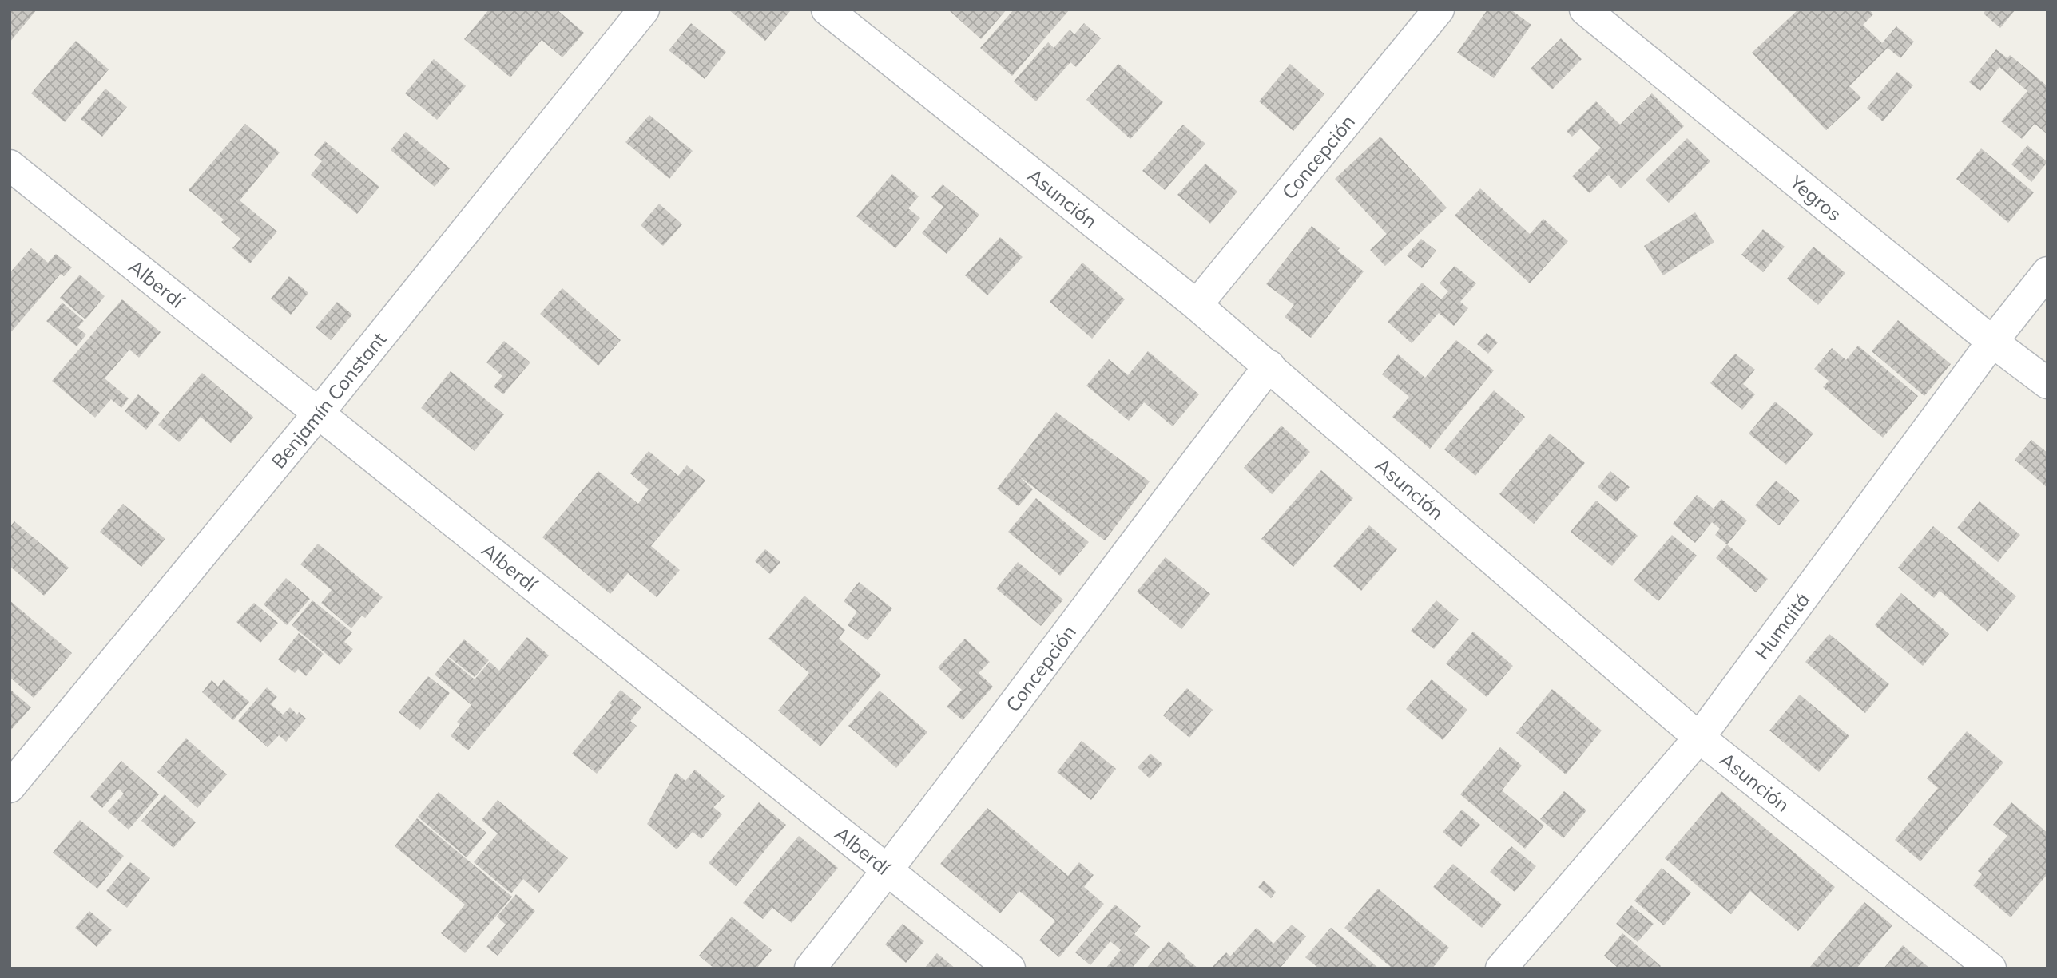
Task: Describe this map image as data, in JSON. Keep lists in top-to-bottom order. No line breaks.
{"streets":{"street":["Concepción","Asunción","Yegros","Alberdí","Benjamín Constant","Humaitá"]},"crossings":[["Concepción","Asunción"],["Concepción","Alberdí"],["Asunción","Humaitá"],["Yegros","Humaitá"],["Alberdí","Benjamín Constant"]]}
